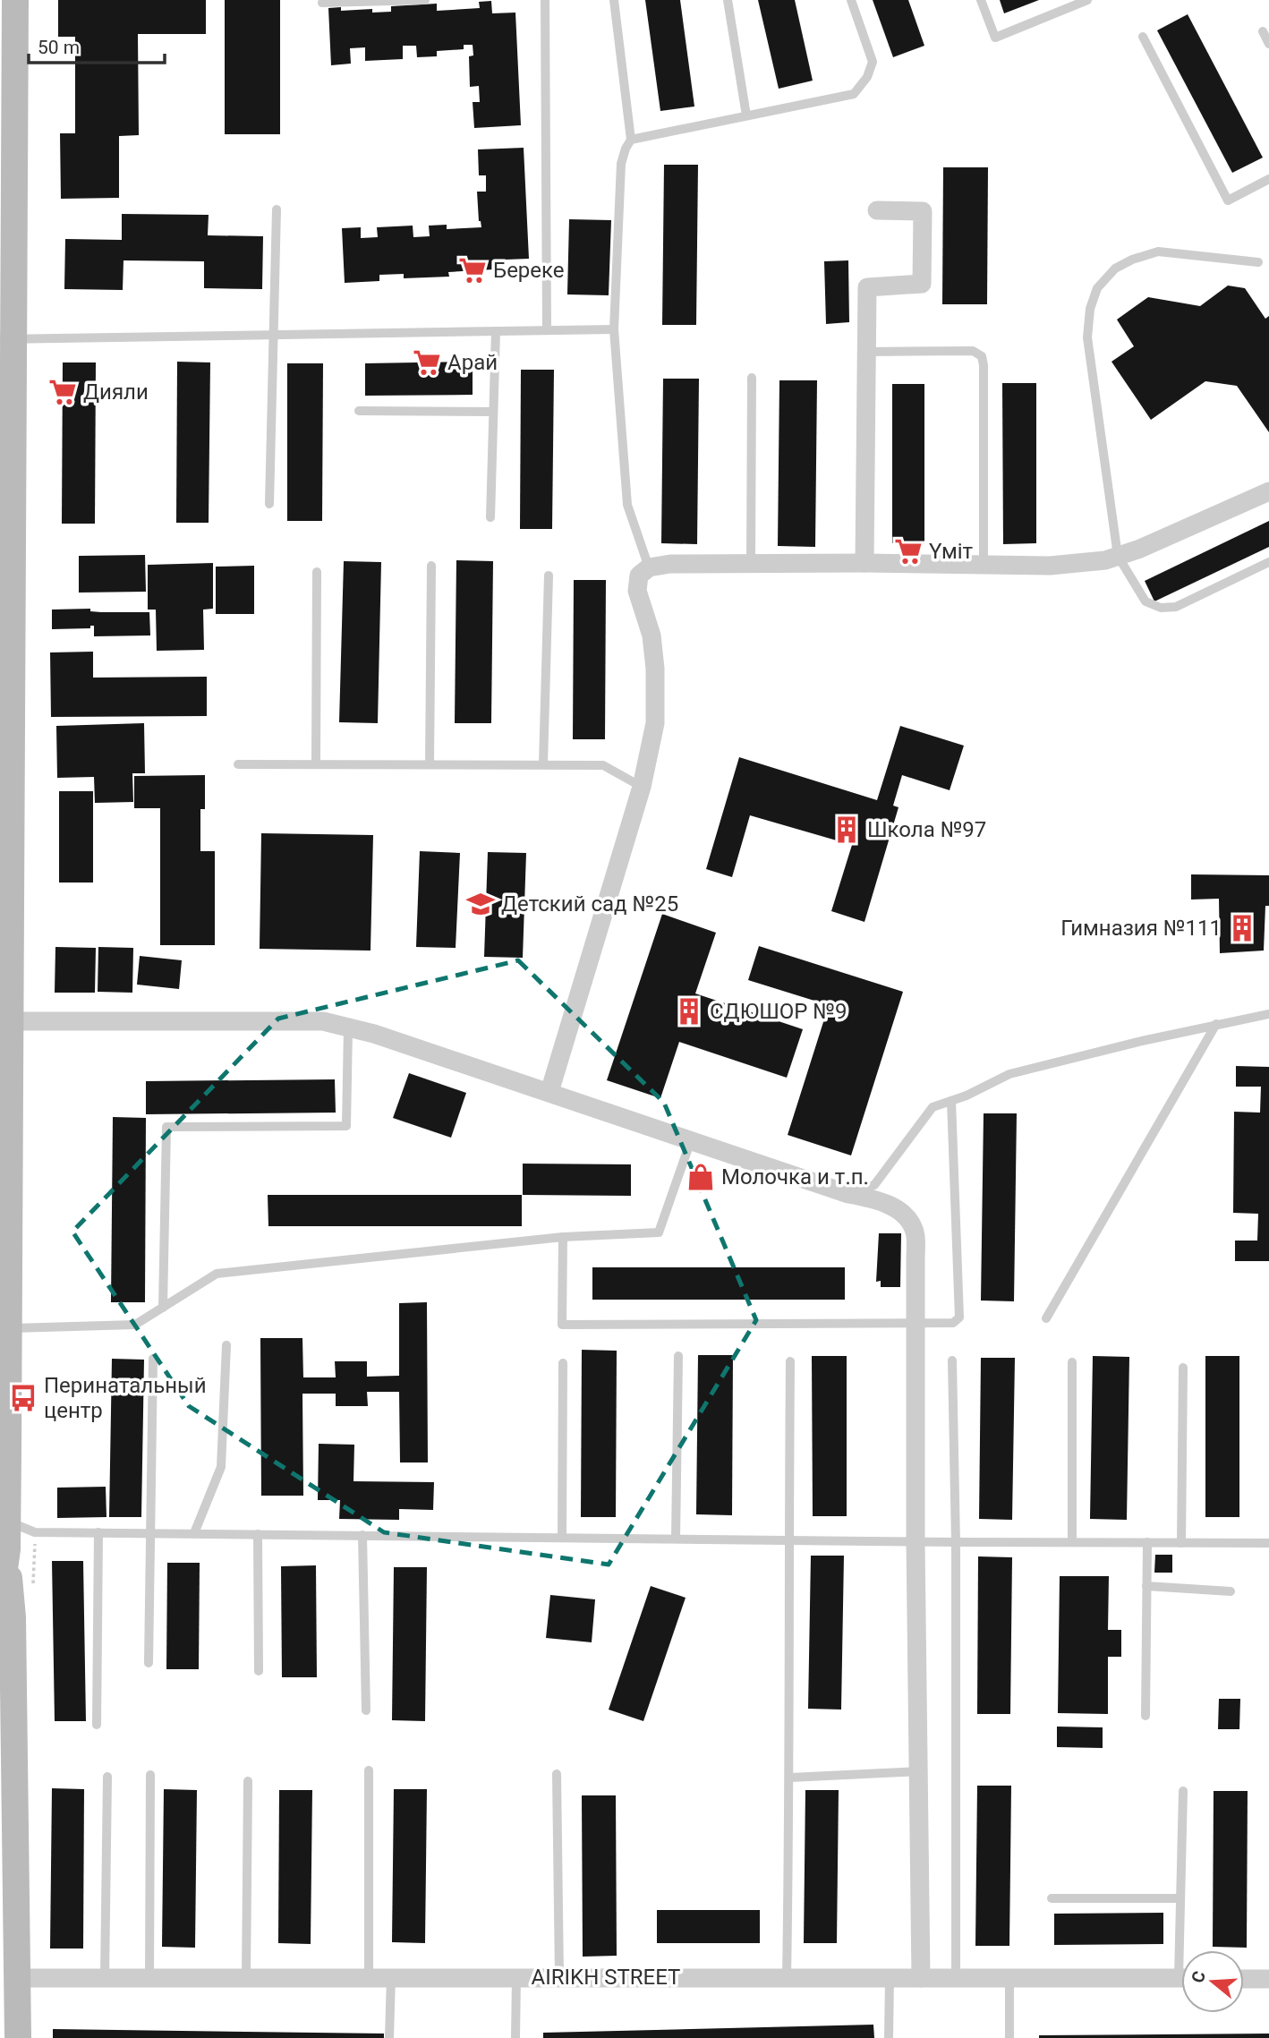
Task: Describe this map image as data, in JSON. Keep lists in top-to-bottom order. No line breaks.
{"streets":{"street":["AIRIKH STREET"]},"places":{"supermarket":["Береке","Арай","Дияли","Үміт"],"building":["Школа №97","Гимназия №111","СДЮШОР №9"],"school or university":["Детский сад №25"],"shop":["Молочка и т.п."],"bus stop":["Перинатальный центр"]},"scale_bar":"50 m","north":"left"}
